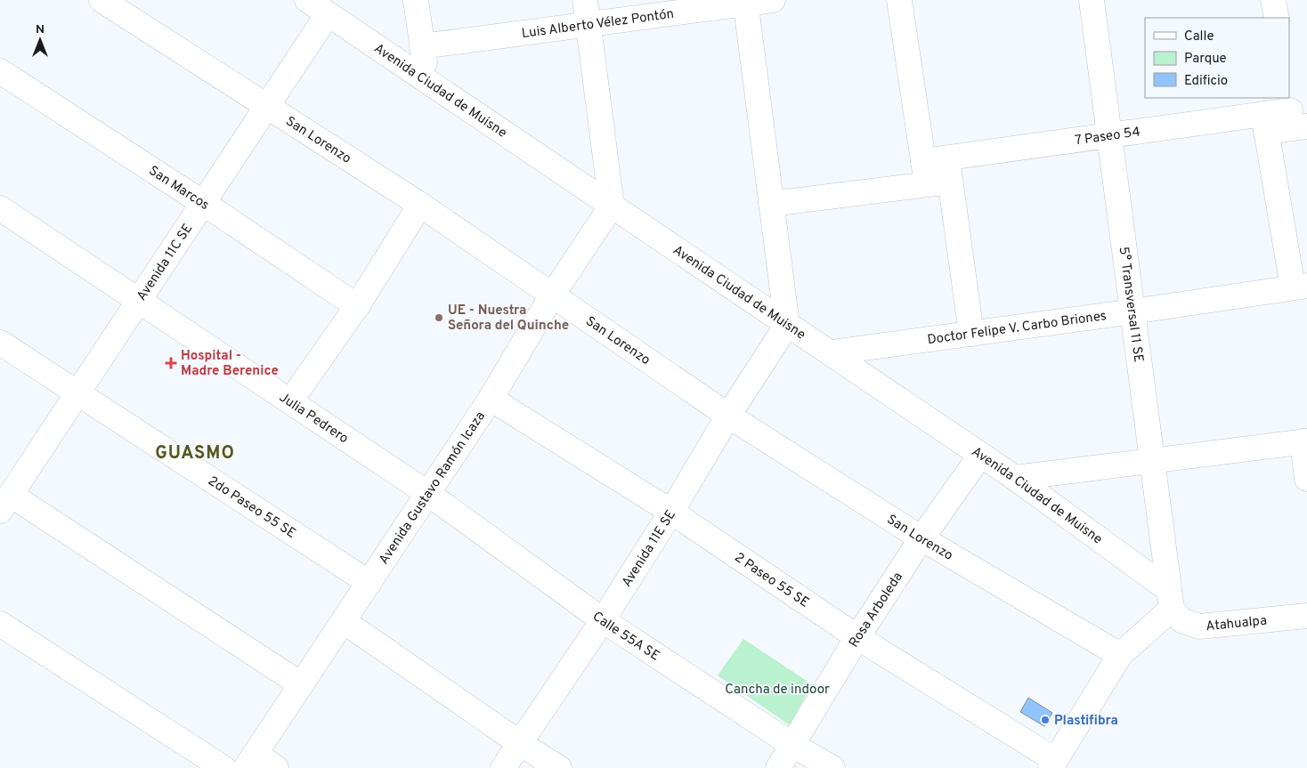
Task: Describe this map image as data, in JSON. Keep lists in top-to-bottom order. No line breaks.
{"streets":{"street":["Luis Alberto Vélez Pontón","Avenida Ciudad de Muisne","7 Paseo 54","San Lorenzo","San Marcos","Avenida 11C SE","5° Transversal 11 SE","Doctor Felipe V. Carbo Briones","Julia Pedrero","Avenida Gustavo Ramón Icaza","2do Paseo 55 SE","Avenida 11E SE","2 Paseo 55 SE","Rosa Arboleda","Atahualpa","Calle 55A SE"]},"crossings":[["Avenida Ciudad de Muisne","Avenida 11C SE"],["Avenida Ciudad de Muisne","5° Transversal 11 SE"],["Avenida Ciudad de Muisne","Doctor Felipe V. Carbo Briones"],["Avenida Ciudad de Muisne","Avenida Gustavo Ramón Icaza"],["Avenida Ciudad de Muisne","Avenida 11E SE"],["Avenida Ciudad de Muisne","Rosa Arboleda"],["Avenida Ciudad de Muisne","Atahualpa"],["7 Paseo 54","5° Transversal 11 SE"],["San Lorenzo","Avenida 11C SE"],["San Lorenzo","Avenida Gustavo Ramón Icaza"],["San Lorenzo","Avenida 11E SE"],["San Lorenzo","Rosa Arboleda"],["San Marcos","Avenida 11C SE"],["Avenida 11C SE","Julia Pedrero"],["Avenida 11C SE","2do Paseo 55 SE"],["5° Transversal 11 SE","Doctor Felipe V. Carbo Briones"],["5° Transversal 11 SE","Atahualpa"],["Julia Pedrero","Avenida Gustavo Ramón Icaza"],["Julia Pedrero","Calle 55A SE"],["Avenida Gustavo Ramón Icaza","2do Paseo 55 SE"],["Avenida Gustavo Ramón Icaza","2 Paseo 55 SE"],["Avenida Gustavo Ramón Icaza","Calle 55A SE"],["Avenida 11E SE","2 Paseo 55 SE"],["Avenida 11E SE","Calle 55A SE"],["2 Paseo 55 SE","Rosa Arboleda"],["Rosa Arboleda","Calle 55A SE"]],"districts":["GUASMO"],"parks":["Cancha de indoor"],"places":{"other":["UE - Nuestra Señora del Quinche","Plastifibra"],"health":["Hospital - Madre Berenice"]},"legend":["Calle","Parque","Edificio"],"north":"top"}
